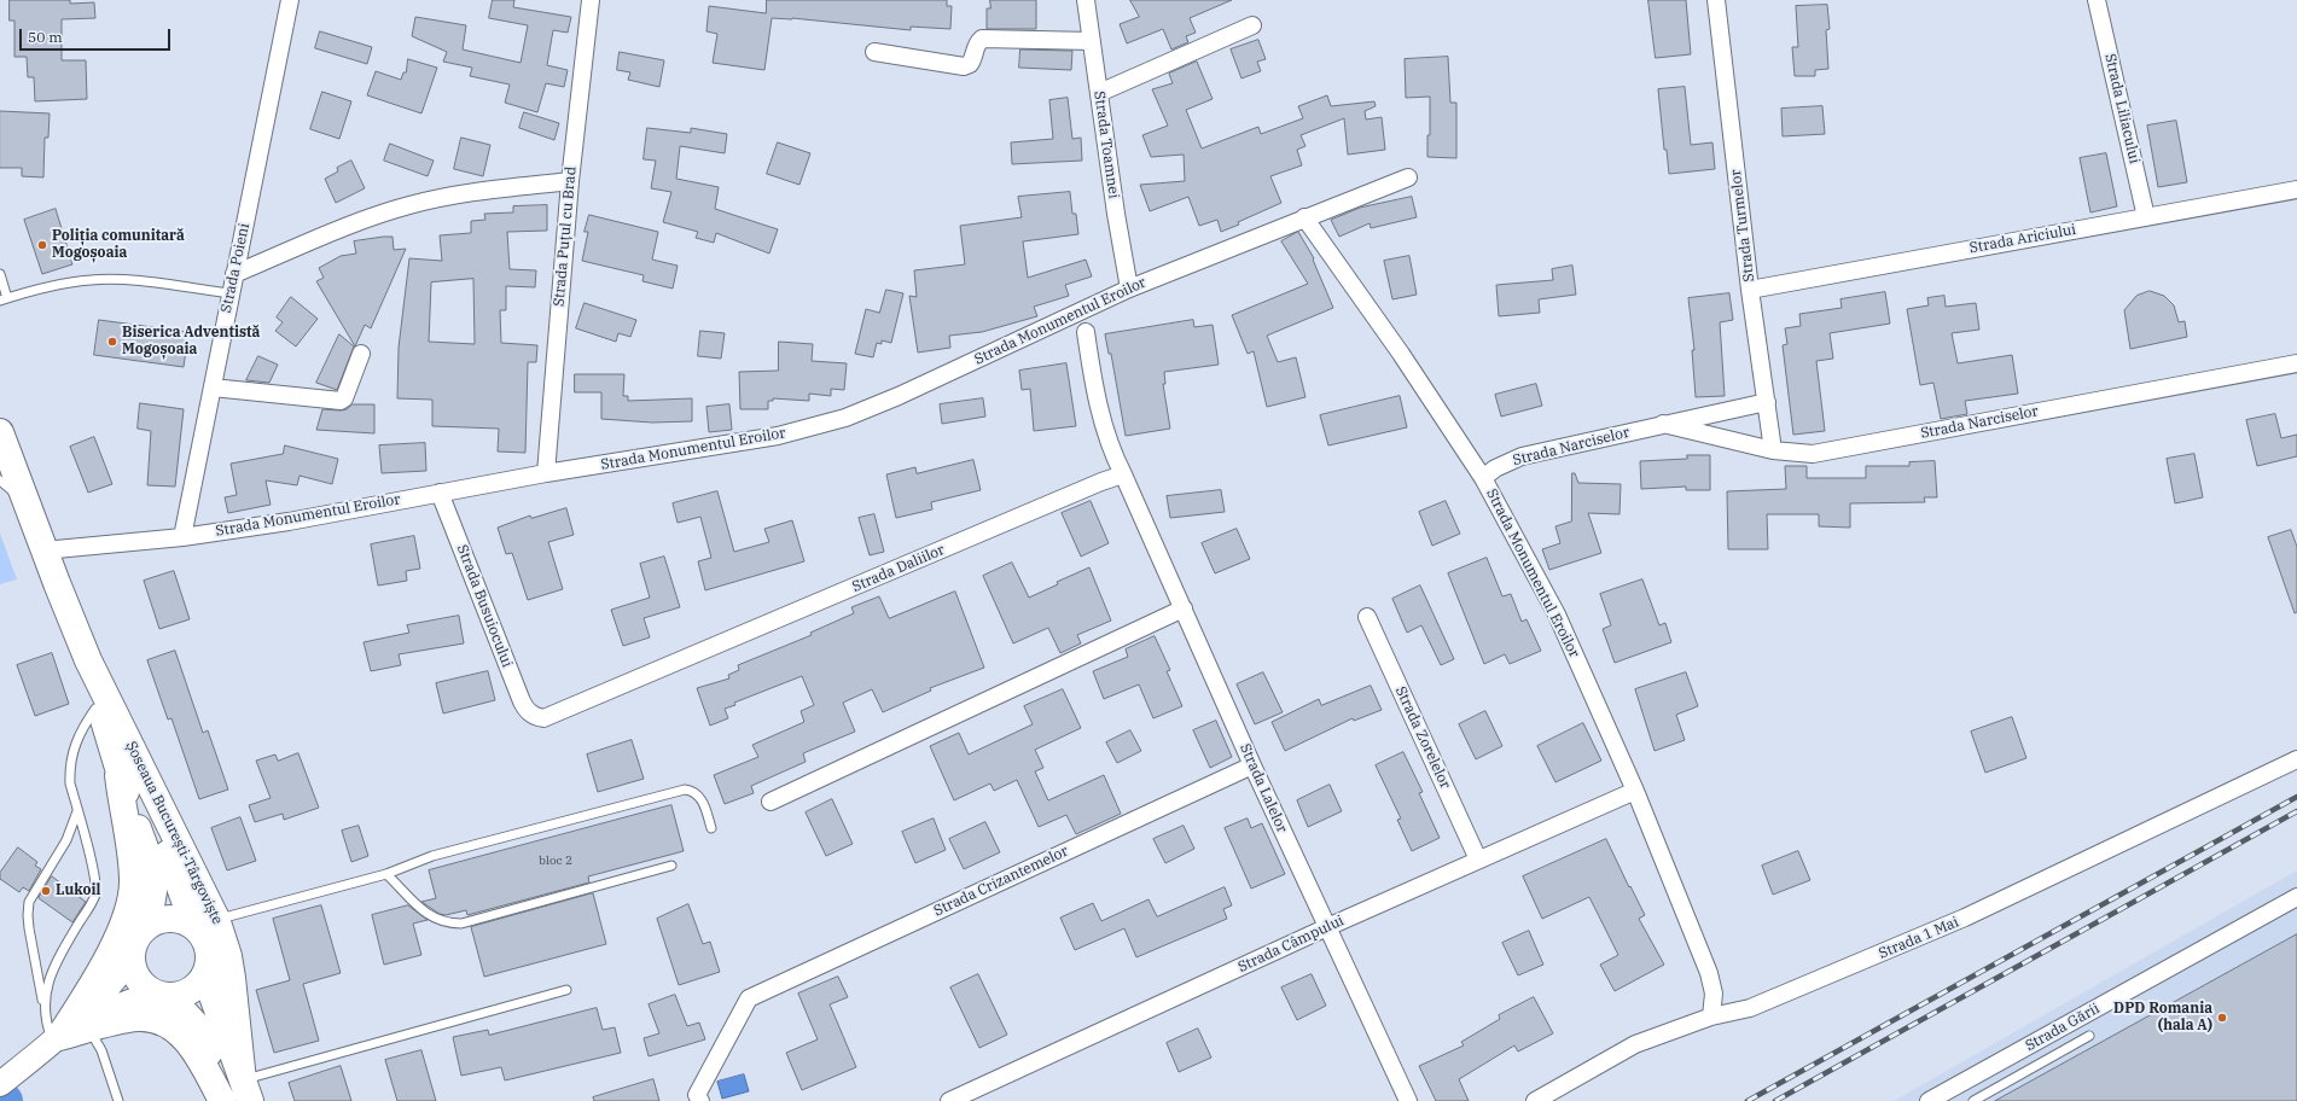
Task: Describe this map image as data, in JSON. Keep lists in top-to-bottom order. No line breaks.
{"streets":{"main road":["Șoseaua București-Târgoviște"],"street":["Strada Liliacului","Strada Toamnei","Strada Turmelor","Strada Puțul cu Brad","Strada Ariciului","Strada Poieni","Strada Monumentul Eroilor","Strada Narciselor","Strada Daliilor","Strada Busuiocului","Strada Zorelelor","Strada Lalelor","Strada Crizantemelor","Strada 1 Mai","Strada Câmpului","Strada Gării"]},"crossings":[["Strada Liliacului","Strada Ariciului"],["Strada Toamnei","Strada Monumentul Eroilor"],["Strada Turmelor","Strada Ariciului"],["Strada Turmelor","Strada Narciselor"],["Strada Puțul cu Brad","Strada Monumentul Eroilor"],["Strada Poieni","Strada Monumentul Eroilor"],["Strada Monumentul Eroilor","Strada Narciselor"],["Strada Monumentul Eroilor","Strada Busuiocului"],["Strada Monumentul Eroilor","Șoseaua București-Târgoviște"],["Strada Monumentul Eroilor","Strada 1 Mai"],["Strada Monumentul Eroilor","Strada Câmpului"],["Strada Daliilor","Strada Busuiocului"],["Strada Daliilor","Strada Lalelor"],["Strada Zorelelor","Strada Câmpului"],["Strada Lalelor","Strada Crizantemelor"],["Strada Lalelor","Strada Câmpului"]],"places":["Poliția comunitară Mogoșoaia","Biserica Adventistă Mogoșoaia","Lukoil","DPD Romania (hala A)"],"house_numbers":["bloc 2"],"scale_bar":"50 m"}
